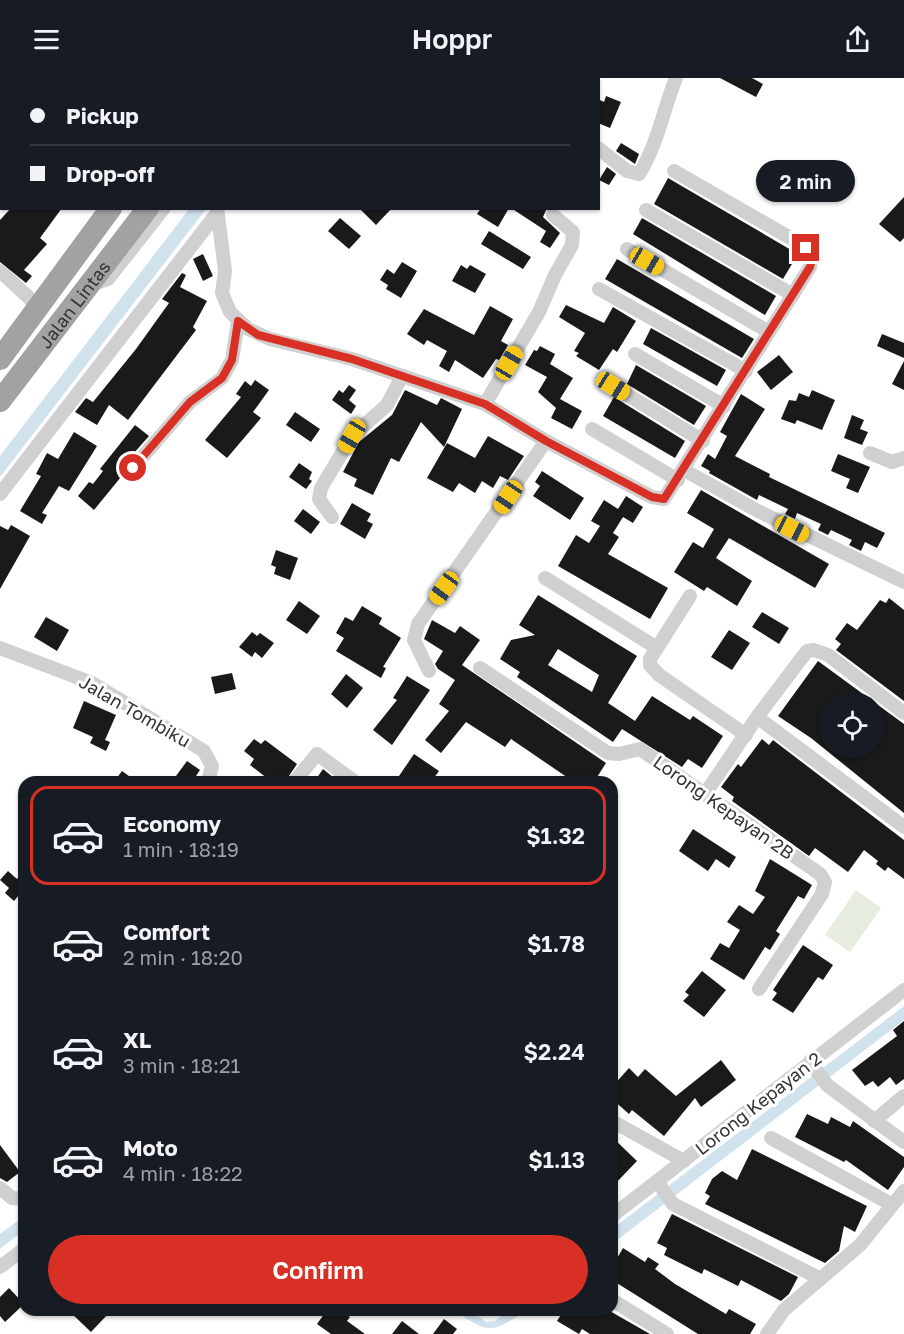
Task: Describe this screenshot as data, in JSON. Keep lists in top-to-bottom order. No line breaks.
{"streets":{"highway":["Jalan Lintas"],"street":["Jalan Tombiku","Lorong Kepayan 2B","Lorong Kepayan 2"]},"page":{"header":"Hoppr","banner":["Pickup","Drop-off"],"bubble":"2 min","list":[{"name":"Economy","note":"1 min · 18:19","value":"$1.32"},{"name":"Comfort","note":"2 min · 18:20","value":"$1.78"},{"name":"XL","note":"3 min · 18:21","value":"$2.24"},{"name":"Moto","note":"4 min · 18:22","value":"$1.13"}],"buttons":"Confirm"}}
